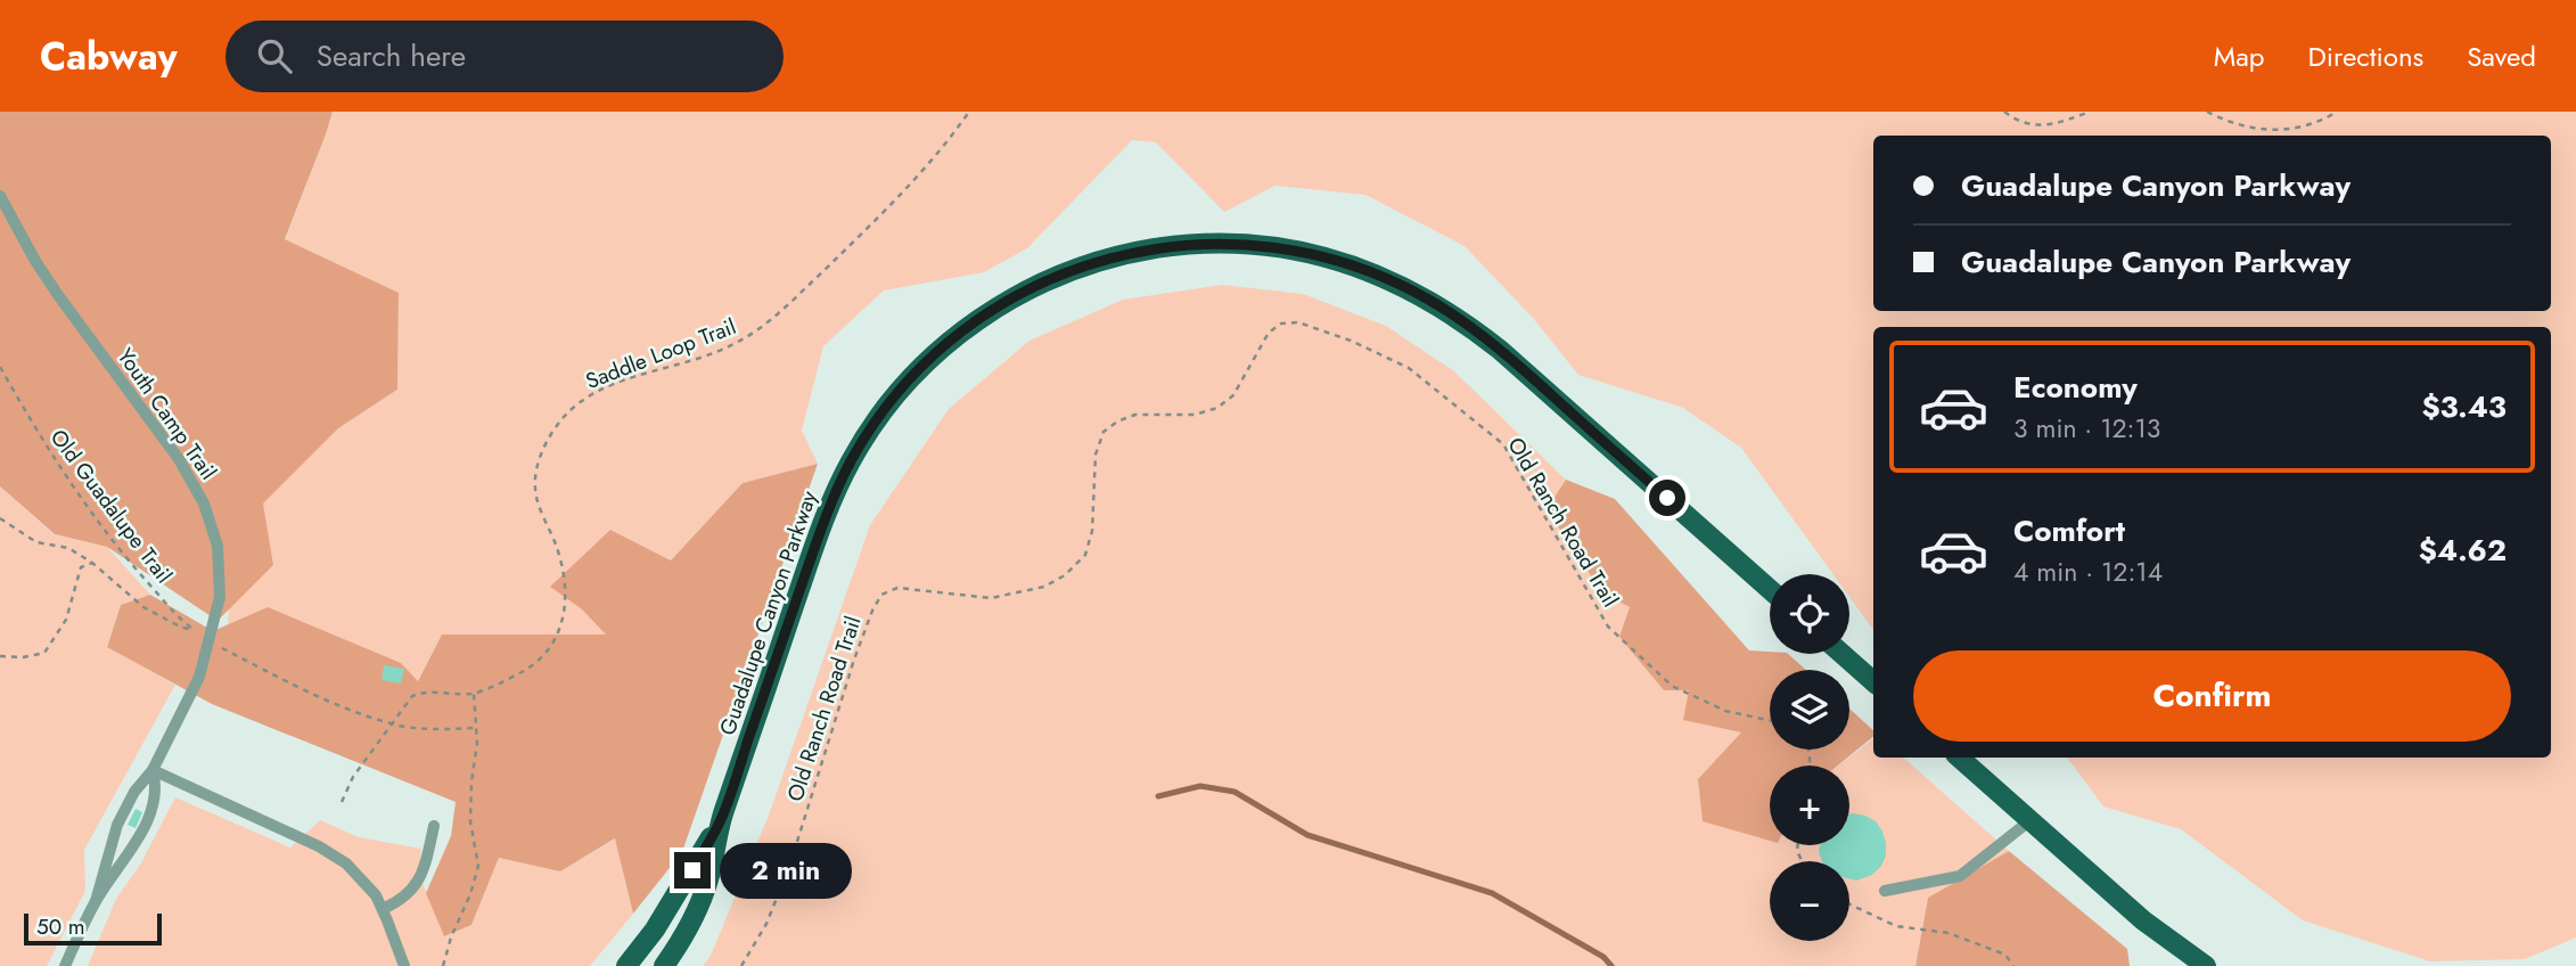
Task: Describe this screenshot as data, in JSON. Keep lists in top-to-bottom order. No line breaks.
{"streets":{"main road":["Guadalupe Canyon Parkway"],"lane":["Youth Camp Trail"],"path":["Saddle Loop Trail","Old Guadalupe Trail","Old Ranch Road Trail"]},"crossings":[["Youth Camp Trail","Old Guadalupe Trail"]],"scale_bar":"50 m","page":{"header":"Cabway","search":"Search here","nav":["Map","Directions","Saved"],"banner":["Guadalupe Canyon Parkway","Guadalupe Canyon Parkway"],"list":[{"name":"Economy","note":"3 min · 12:13","value":"$3.43"},{"name":"Comfort","note":"4 min · 12:14","value":"$4.62"}],"map_buttons":["+","−"],"buttons":"Confirm","bubble":"2 min","scale":"50 m"}}
